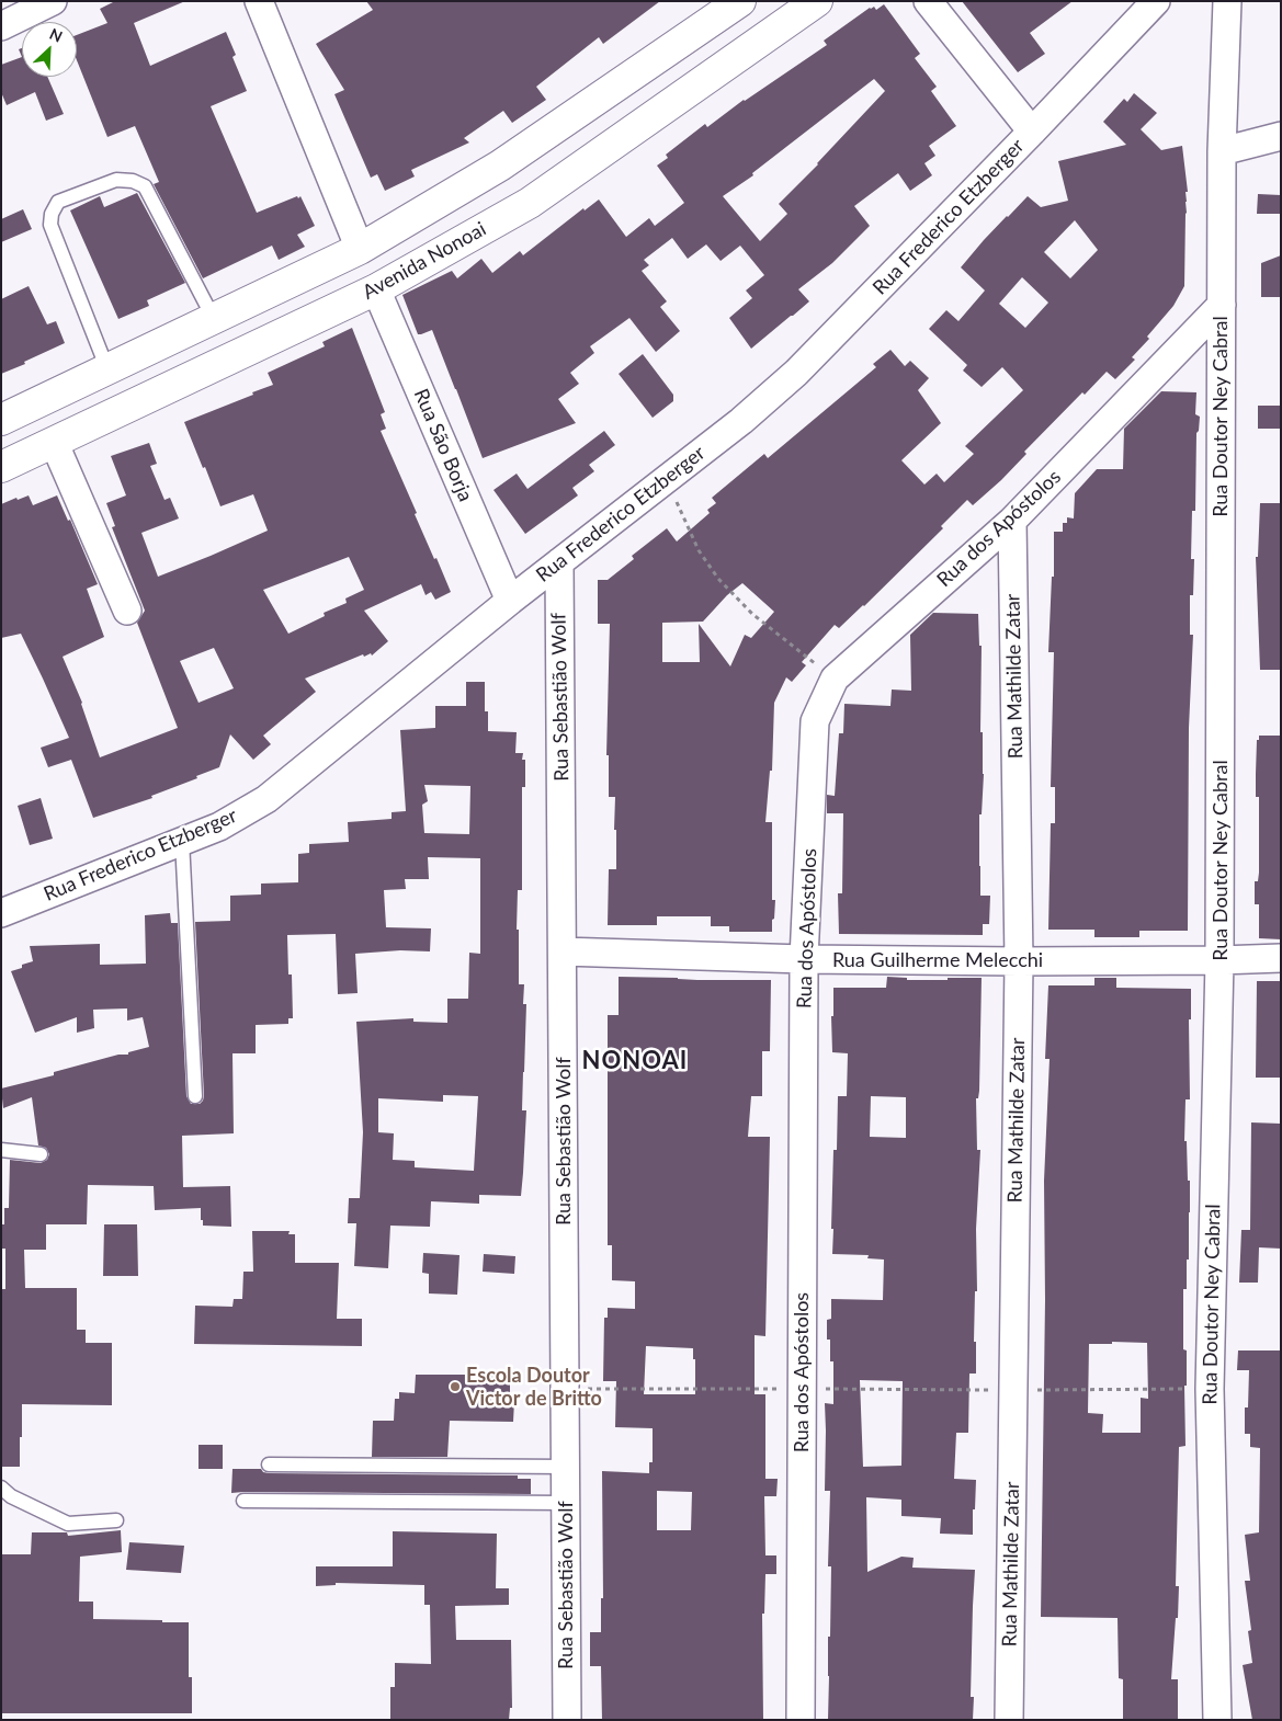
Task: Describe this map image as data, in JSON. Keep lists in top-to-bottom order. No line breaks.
{"streets":{"main road":["Avenida Nonoai"],"street":["Rua Frederico Etzberger","Rua Doutor Ney Cabral","Rua São Borja","Rua dos Apóstolos","Rua Mathilde Zatar","Rua Sebastião Wolf","Rua Guilherme Melecchi"]},"crossings":[["Rua Frederico Etzberger","Rua São Borja"],["Rua Frederico Etzberger","Rua Sebastião Wolf"],["Avenida Nonoai","Rua São Borja"],["Rua Doutor Ney Cabral","Rua dos Apóstolos"],["Rua Doutor Ney Cabral","Rua Guilherme Melecchi"],["Rua dos Apóstolos","Rua Mathilde Zatar"],["Rua dos Apóstolos","Rua Guilherme Melecchi"],["Rua Mathilde Zatar","Rua Guilherme Melecchi"],["Rua Sebastião Wolf","Rua Guilherme Melecchi"]],"districts":["NONOAI"],"places":["Escola Doutor Victor de Britto"],"north":"top right"}
